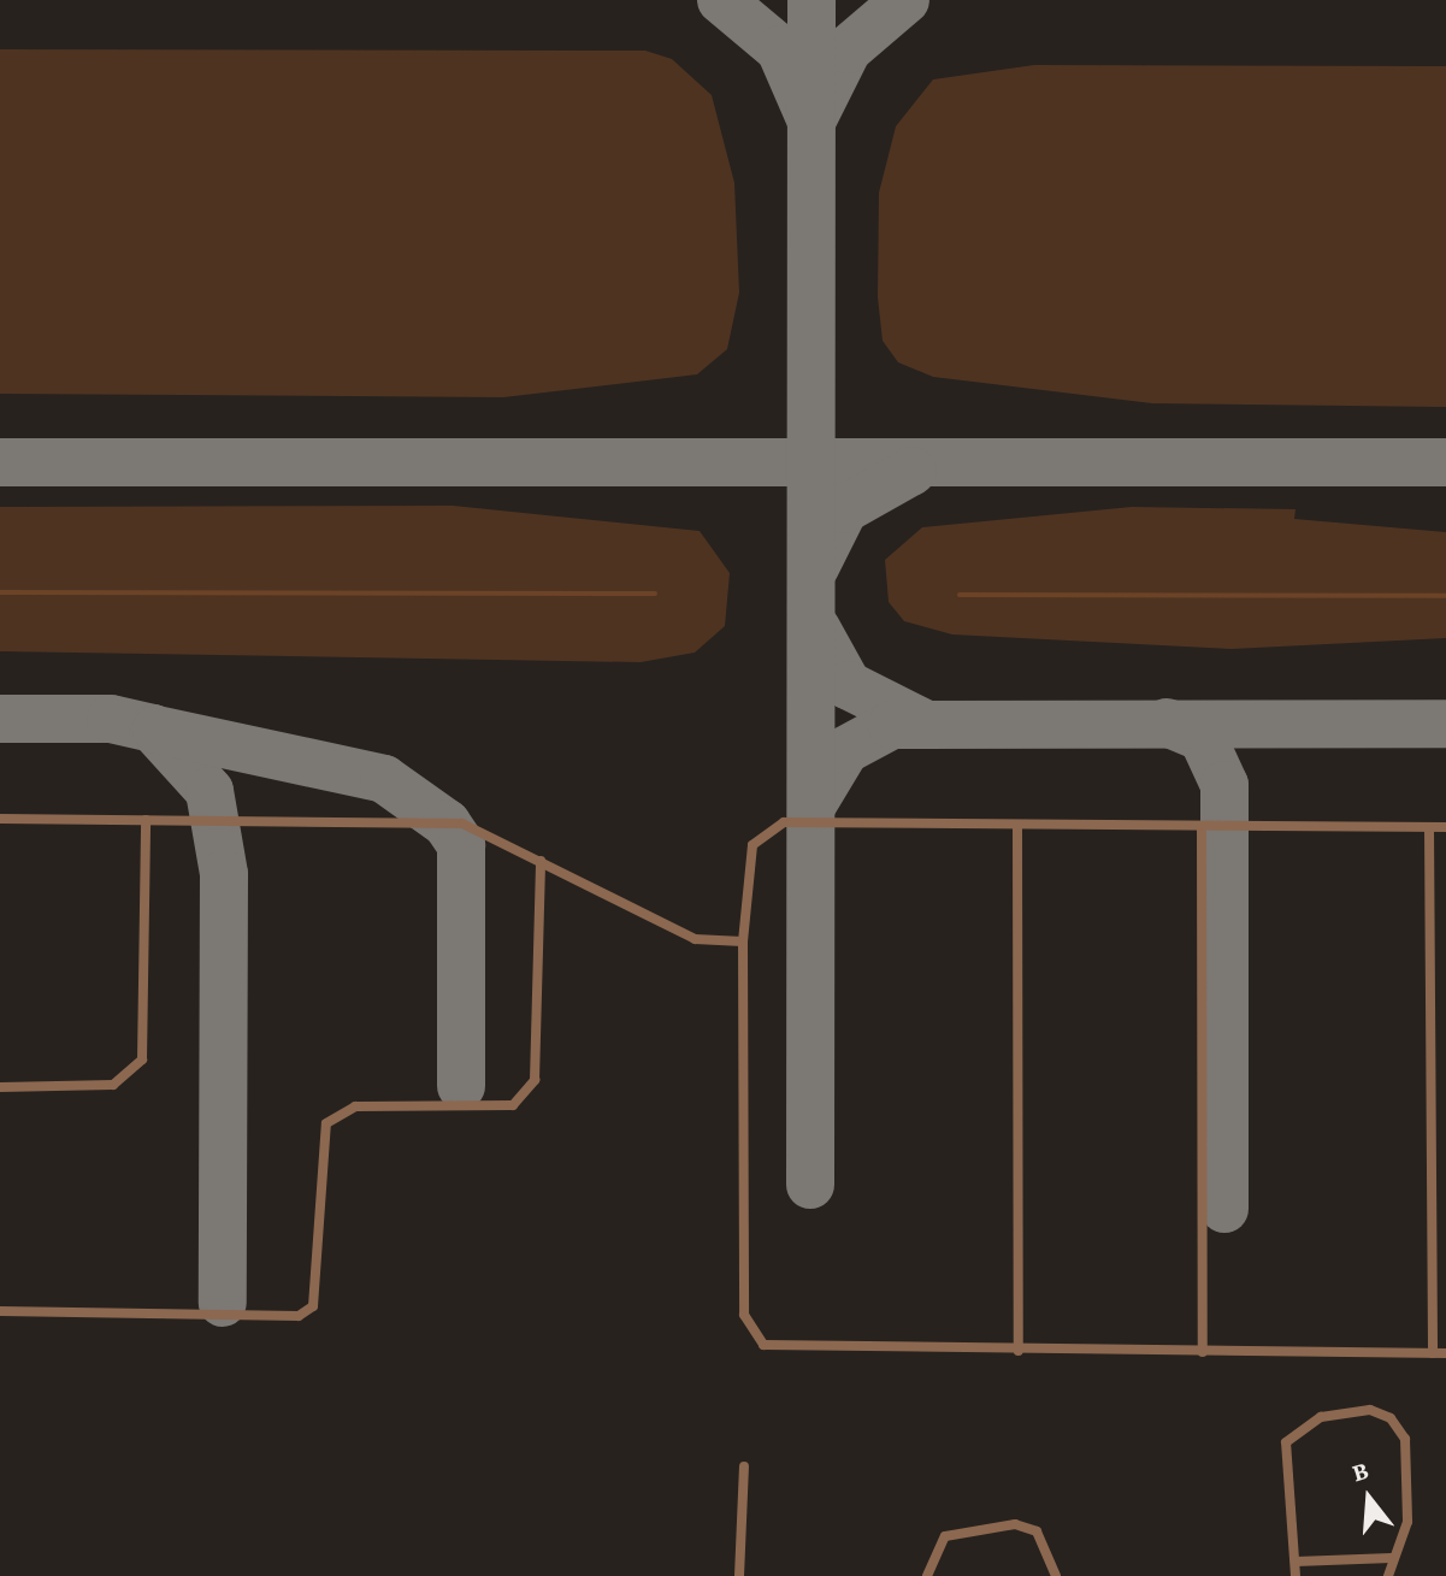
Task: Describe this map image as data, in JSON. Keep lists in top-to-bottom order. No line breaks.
{"north":"top"}
